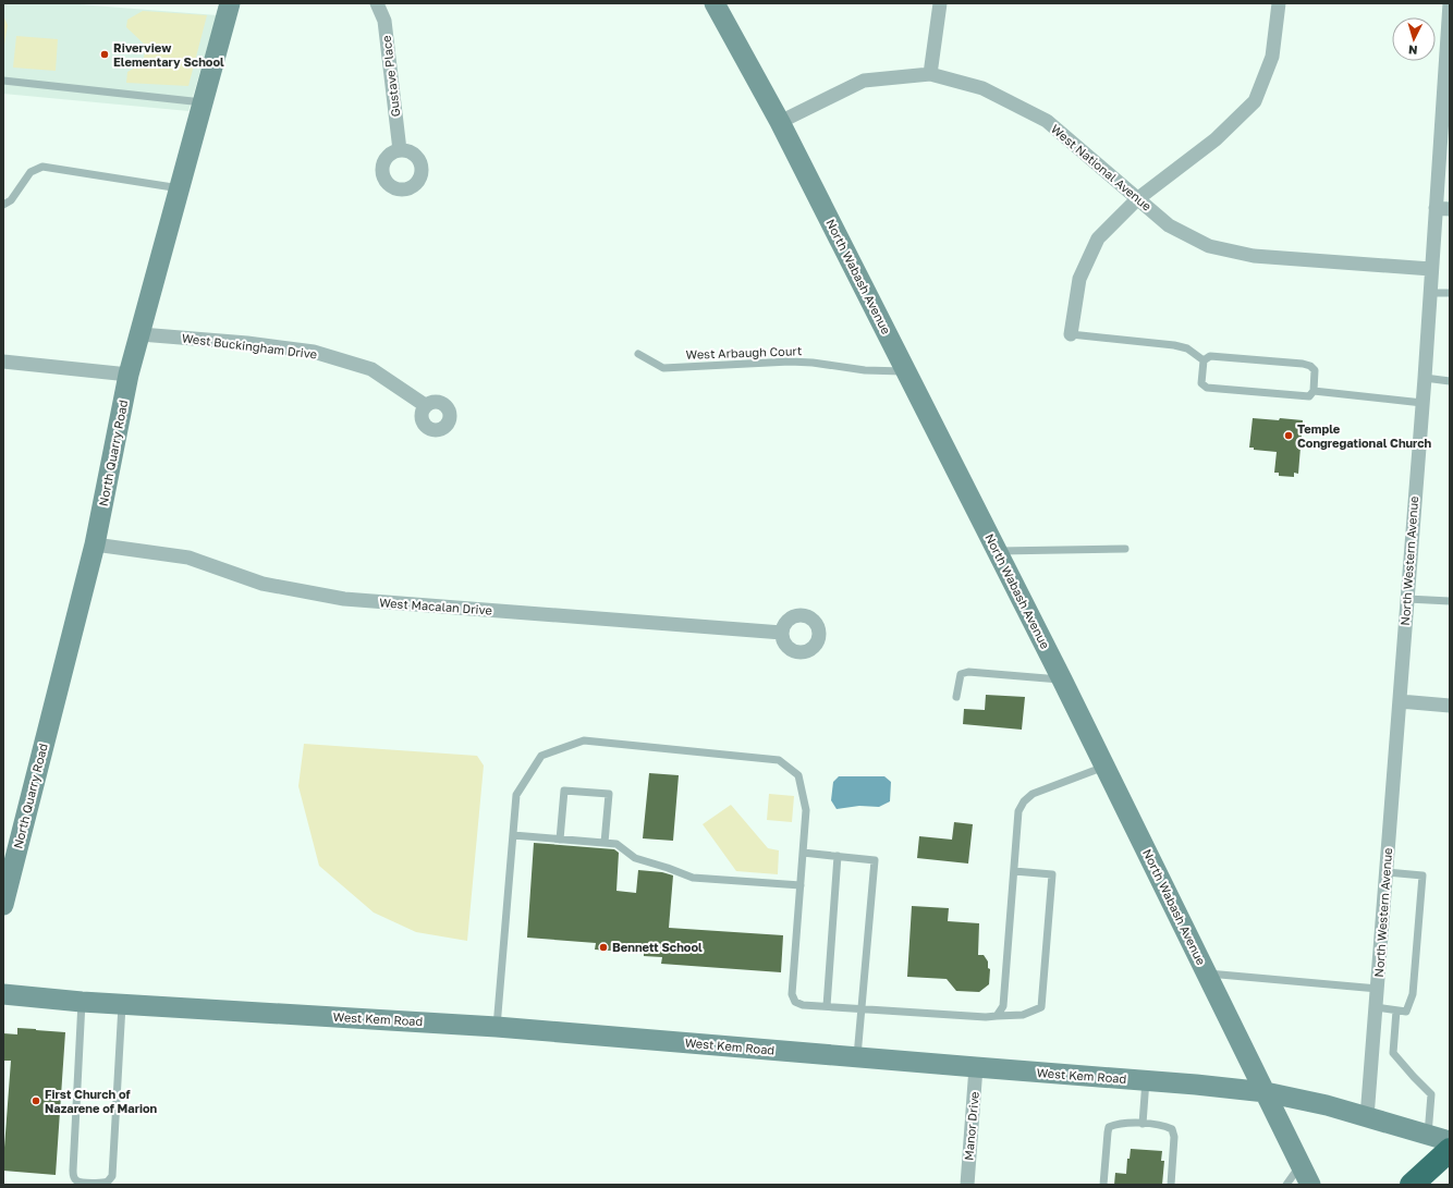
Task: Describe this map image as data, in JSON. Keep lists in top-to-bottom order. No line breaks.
{"streets":{"street":["Gustave Place","West National Avenue","North Wabash Avenue","West Buckingham Drive","North Quarry Road","North Western Avenue","West Macalan Drive","West Kem Road","Manor Drive"],"lane":["West Arbaugh Court"]},"crossings":[["West National Avenue","North Wabash Avenue"],["West National Avenue","North Western Avenue"],["North Wabash Avenue","West Arbaugh Court"],["North Wabash Avenue","West Kem Road"],["West Buckingham Drive","North Quarry Road"],["North Quarry Road","West Macalan Drive"],["North Western Avenue","West Kem Road"],["West Kem Road","Manor Drive"]],"places":["Riverview Elementary School","Temple Congregational Church","Bennett School","First Church of Nazarene of Marion"],"north":"bottom"}
